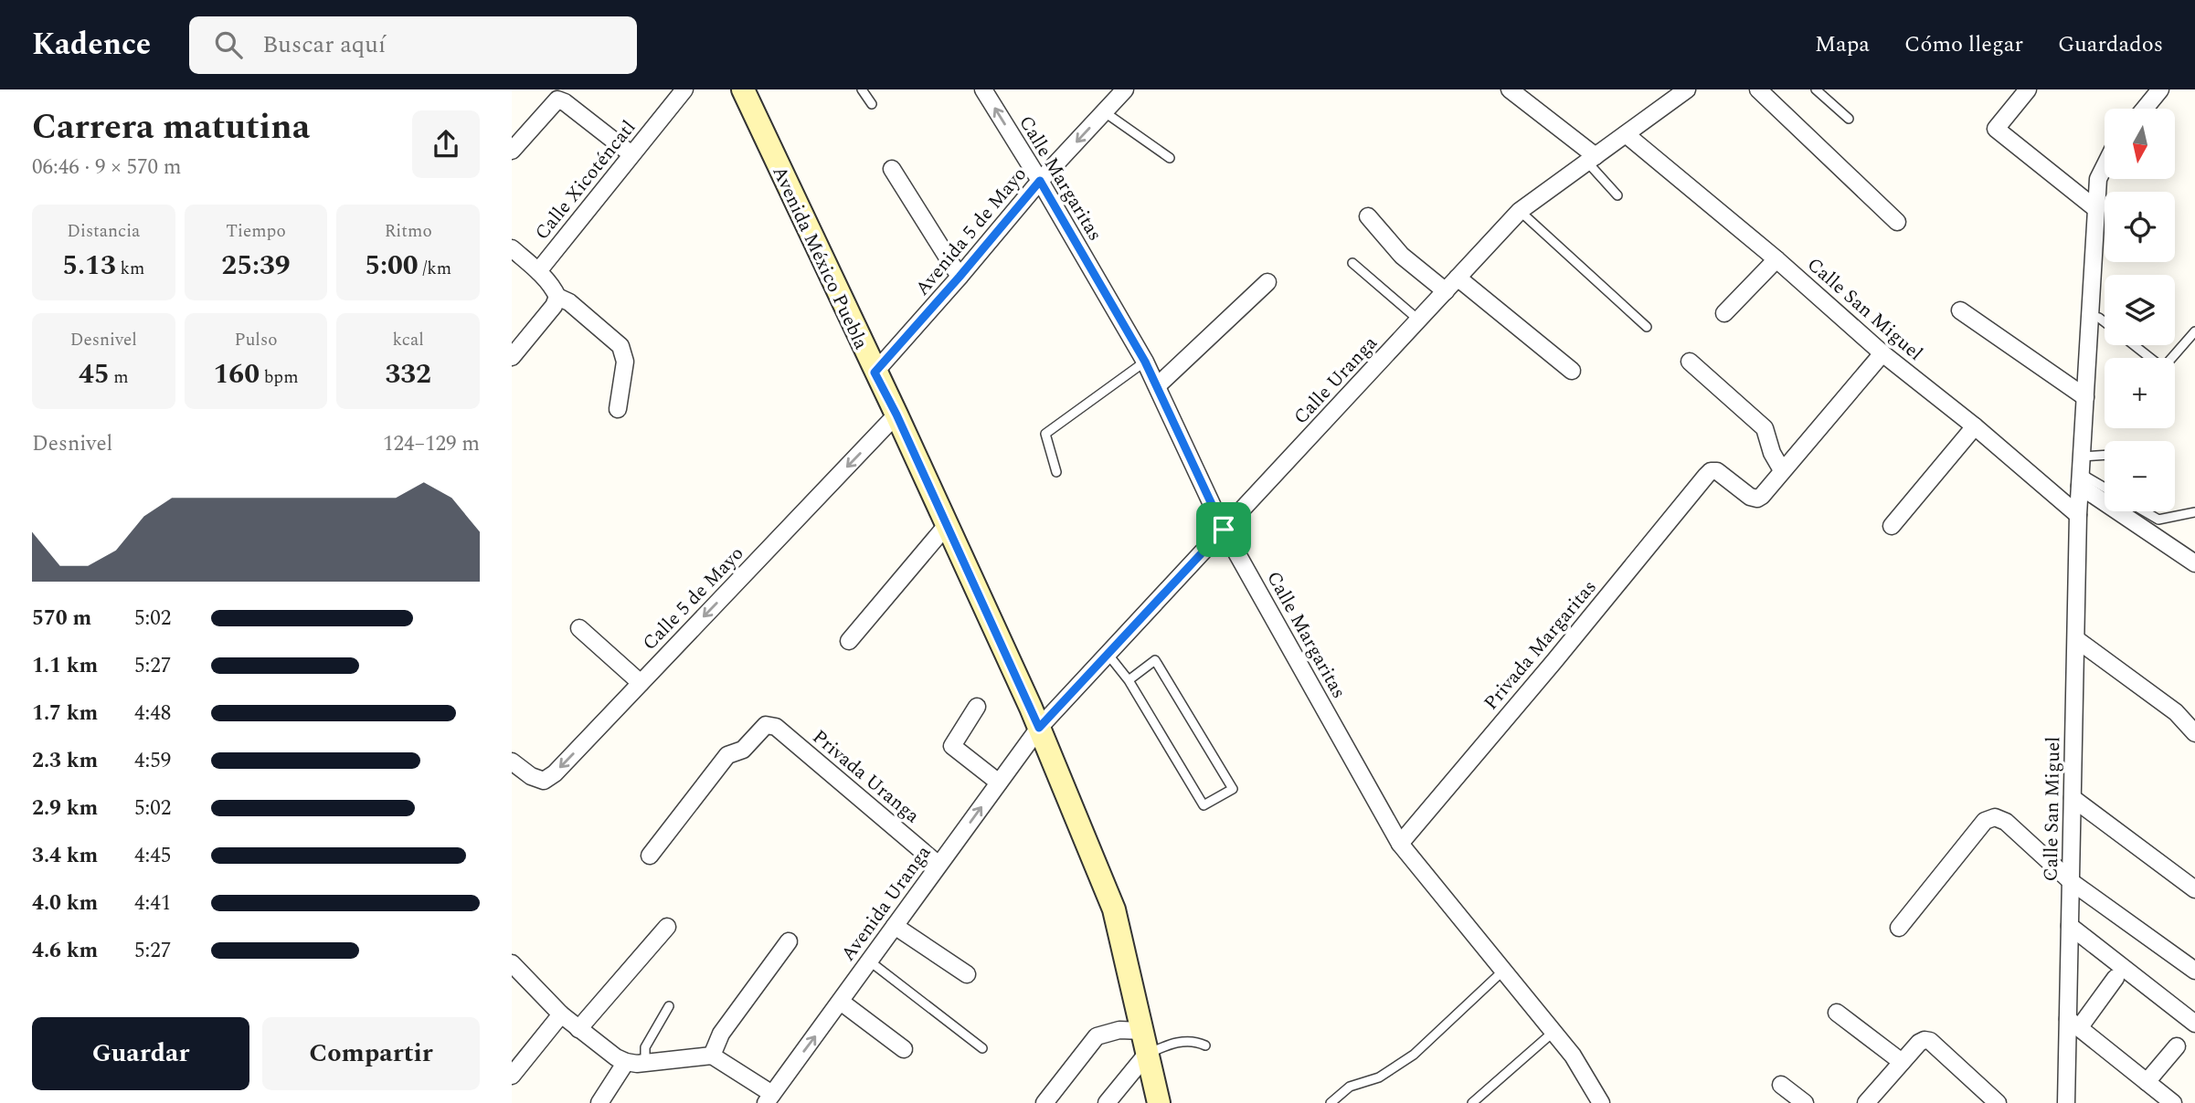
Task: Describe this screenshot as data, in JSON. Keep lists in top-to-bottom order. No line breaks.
{"streets":{"main road":["Avenida México Puebla"],"street":["Calle Margaritas","Calle Xicoténcatl","Avenida 5 de Mayo","Calle San Miguel","Calle Uranga","Calle 5 de Mayo","Privada Margaritas","Privada Uranga","Avenida Uranga"]},"crossings":[["Calle Margaritas","Avenida 5 de Mayo"],["Calle Margaritas","Calle Uranga"],["Calle Margaritas","Privada Margaritas"],["Avenida 5 de Mayo","Avenida México Puebla"],["Avenida México Puebla","Calle Uranga"],["Avenida México Puebla","Calle 5 de Mayo"],["Avenida México Puebla","Avenida Uranga"],["Calle San Miguel","Calle Uranga"],["Calle Uranga","Avenida Uranga"],["Privada Uranga","Avenida Uranga"]],"one_way":["Calle 5 de Mayo"],"north":"bottom","page":{"header":"Kadence","search":"Buscar aquí","nav":["Mapa","Cómo llegar","Guardados"],"heading":["Carrera matutina","06:46 · 9 × 570 m"],"map_buttons":["+","−"],"stats":[["Distancia","5.13 km"],["Tiempo","25:39"],["Ritmo","5:00 /km"],["Desnivel","45 m"],["Pulso","160 bpm"],["kcal","332"]],"chart":["Desnivel","124–129 m"],"list":[{"name":"570 m","note":"5:02"},{"name":"1.1 km","note":"5:27"},{"name":"1.7 km","note":"4:48"},{"name":"2.3 km","note":"4:59"},{"name":"2.9 km","note":"5:02"},{"name":"3.4 km","note":"4:45"},{"name":"4.0 km","note":"4:41"},{"name":"4.6 km","note":"5:27"}],"buttons":["Guardar","Compartir"]}}
